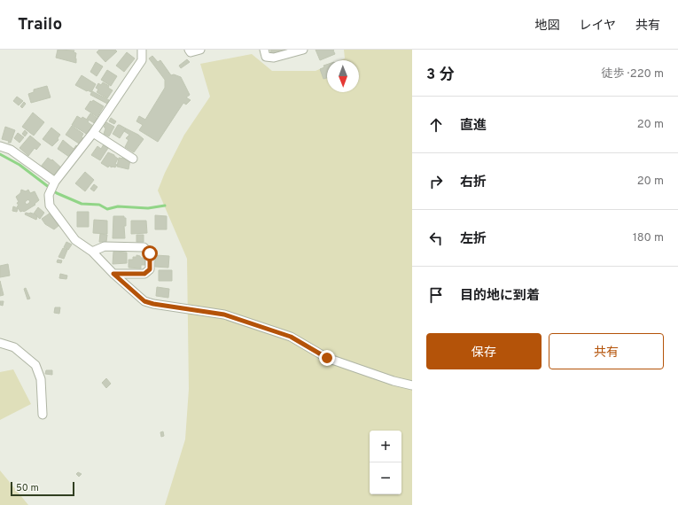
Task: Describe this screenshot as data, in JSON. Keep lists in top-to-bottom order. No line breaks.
{"scale_bar":"50 m","north":"bottom","page":{"header":"Trailo","nav":["地図","レイヤ","共有"],"heading":["3 分","徒歩 · 220 m"],"list":[["直進","20 m"],["右折","20 m"],["左折","180 m"],"目的地に到着"],"buttons":["保存","共有"],"map_buttons":["+","−"],"scale":"50 m"}}
